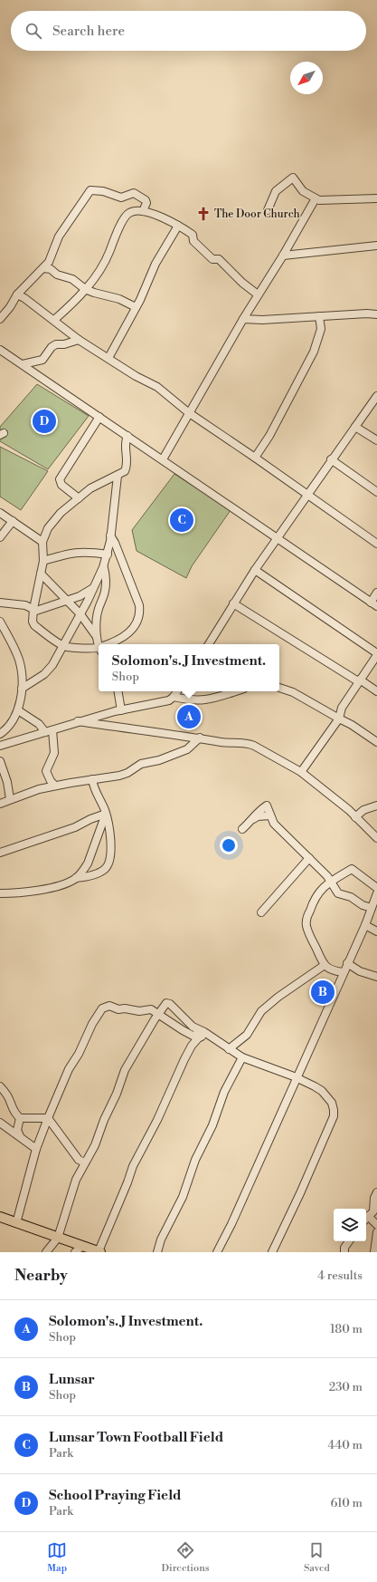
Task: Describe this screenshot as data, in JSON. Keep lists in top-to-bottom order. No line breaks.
{"places":{"church":["The Door Church"]},"north":"bottom left","page":{"search":"Search here","pins":["D","C","A","B"],"popup":["Solomon's. J Investment.","Shop"],"heading":["Nearby","4 results"],"list":[{"mark":"A","name":"Solomon's. J Investment.","note":"Shop","value":"180 m"},{"mark":"B","name":"Lunsar","note":"Shop","value":"230 m"},{"mark":"C","name":"Lunsar Town Football Field","note":"Park","value":"440 m"},{"mark":"D","name":"School Praying Field","note":"Park","value":"610 m"}],"nav":["Map","Directions","Saved"]}}
